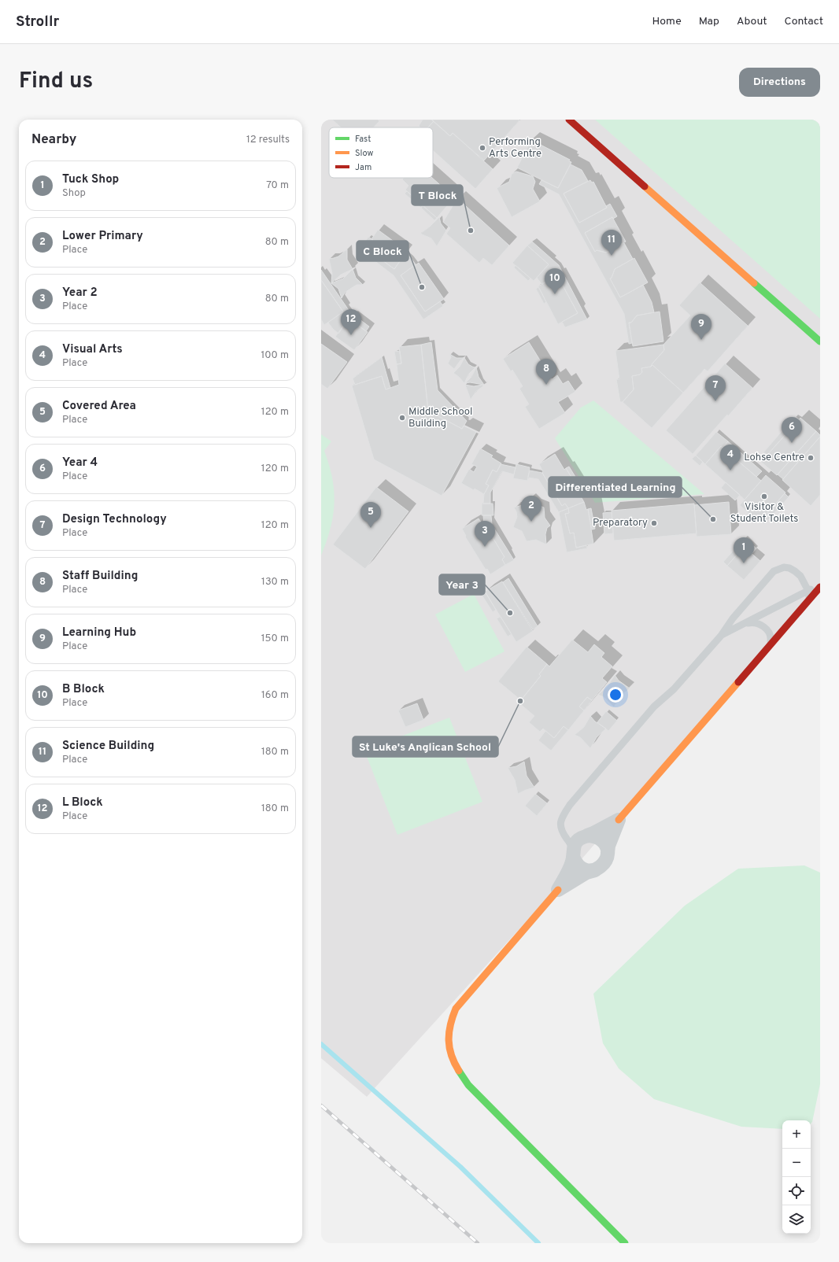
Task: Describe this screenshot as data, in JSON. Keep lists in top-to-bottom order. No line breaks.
{"places":["Performing Arts Centre","T Block","C Block","Middle School Building","Lohse Centre","Visitor & Student Toilets","Differentiated Learning","Preparatory","Year 3","St Luke's Anglican School"],"legend":["Fast","Slow","Jam"],"page":{"header":"Strollr","nav":["Home","Map","About","Contact"],"title":"Find us","buttons":"Directions","heading":["Nearby","12 results"],"list":[{"mark":"1","name":"Tuck Shop","note":"Shop","value":"70 m"},{"mark":"2","name":"Lower Primary","note":"Place","value":"80 m"},{"mark":"3","name":"Year 2","note":"Place","value":"80 m"},{"mark":"4","name":"Visual Arts","note":"Place","value":"100 m"},{"mark":"5","name":"Covered Area","note":"Place","value":"120 m"},{"mark":"6","name":"Year 4","note":"Place","value":"120 m"},{"mark":"7","name":"Design Technology","note":"Place","value":"120 m"},{"mark":"8","name":"Staff Building","note":"Place","value":"130 m"},{"mark":"9","name":"Learning Hub","note":"Place","value":"150 m"},{"mark":"10","name":"B Block","note":"Place","value":"160 m"},{"mark":"11","name":"Science Building","note":"Place","value":"180 m"},{"mark":"12","name":"L Block","note":"Place","value":"180 m"}],"pins":["11","10","12","9","8","7","6","4","2","5","3","1"],"map_buttons":["+","−"]}}
